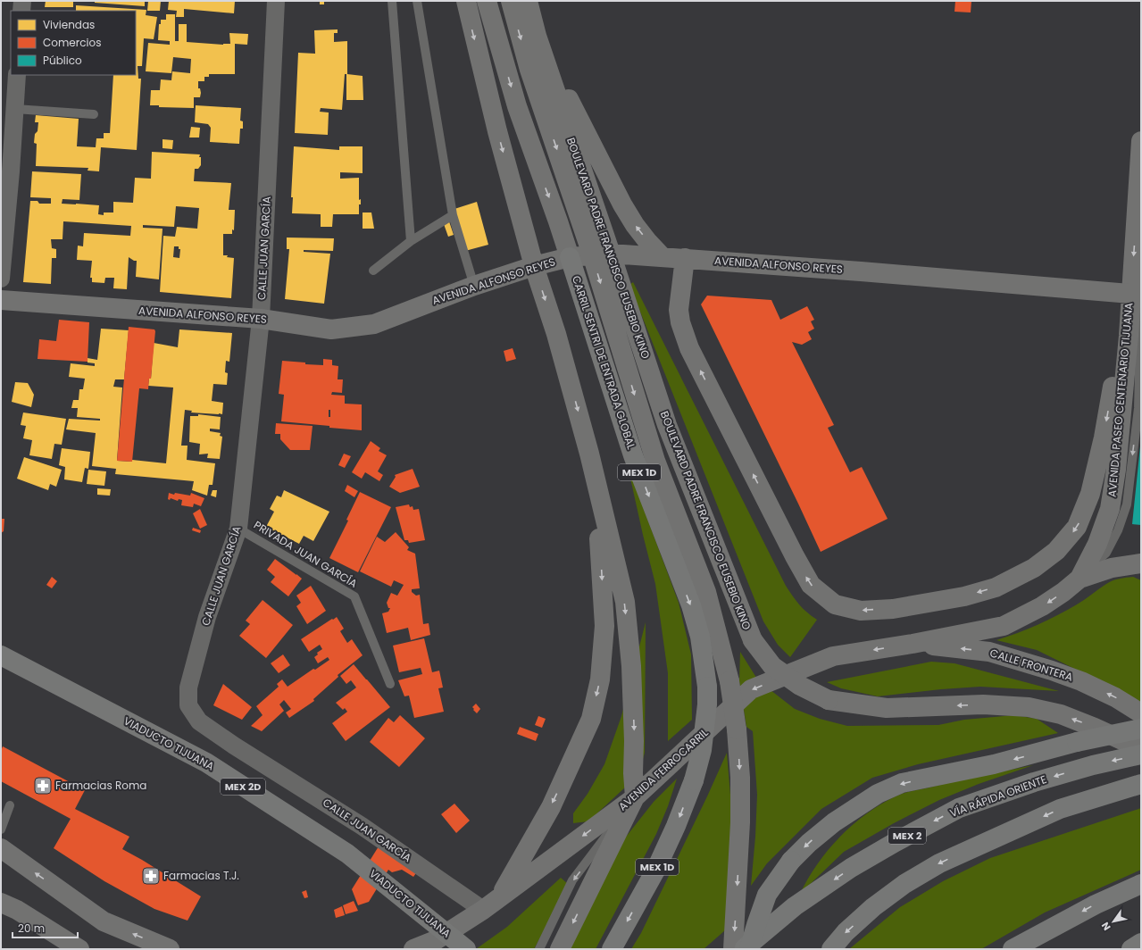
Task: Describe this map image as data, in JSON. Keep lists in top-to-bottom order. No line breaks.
{"streets":{"highway":["CARRIL SENTRI DE ENTRADA GLOBAL","MEX 1D","VIADUCTO TIJUANA","MEX 2D","VÍA RÁPIDA ORIENTE","MEX 2"],"main road":["BOULEVARD PADRE FRANCISCO EUSEBIO KINO","AVENIDA ALFONSO REYES","AVENIDA PASEO CENTENARIO TIJUANA","CALLE FRONTERA","AVENIDA FERROCARRIL"],"street":["CALLE JUAN GARCÍA"],"lane":["PRIVADA JUAN GARCÍA"]},"crossings":[["CALLE JUAN GARCÍA","AVENIDA ALFONSO REYES"],["CALLE JUAN GARCÍA","PRIVADA JUAN GARCÍA"],["CALLE JUAN GARCÍA","AVENIDA FERROCARRIL"],["BOULEVARD PADRE FRANCISCO EUSEBIO KINO","AVENIDA ALFONSO REYES"],["BOULEVARD PADRE FRANCISCO EUSEBIO KINO","VÍA RÁPIDA ORIENTE"],["AVENIDA ALFONSO REYES","CARRIL SENTRI DE ENTRADA GLOBAL"],["AVENIDA ALFONSO REYES","AVENIDA PASEO CENTENARIO TIJUANA"],["AVENIDA PASEO CENTENARIO TIJUANA","CALLE FRONTERA"],["AVENIDA PASEO CENTENARIO TIJUANA","AVENIDA FERROCARRIL"],["CALLE FRONTERA","AVENIDA FERROCARRIL"]],"one_way":["BOULEVARD PADRE FRANCISCO EUSEBIO KINO","CARRIL SENTRI DE ENTRADA GLOBAL","AVENIDA PASEO CENTENARIO TIJUANA","CALLE FRONTERA","AVENIDA FERROCARRIL"],"places":{"pharmacy":["Farmacias Roma","Farmacias T.J."]},"legend":["Viviendas","Comercios","Público"],"scale_bar":"20 m","north":"bottom left"}
